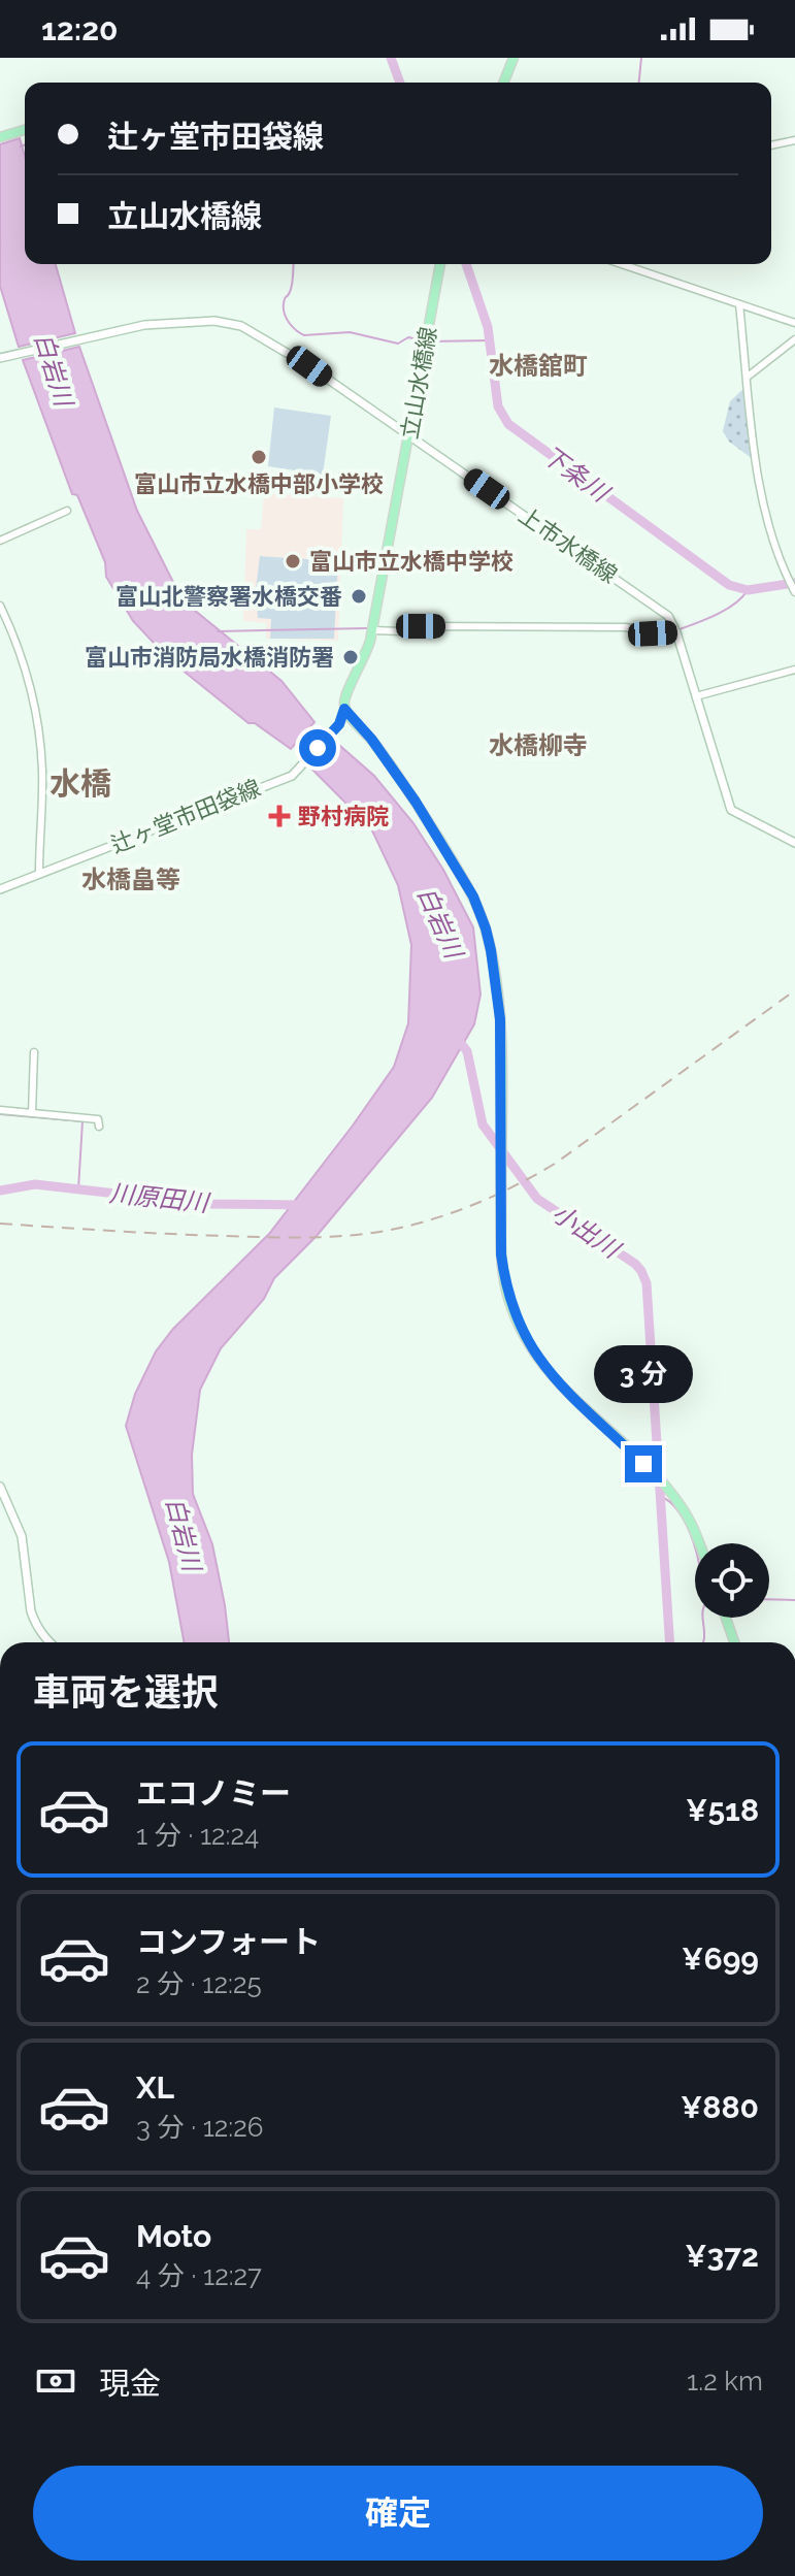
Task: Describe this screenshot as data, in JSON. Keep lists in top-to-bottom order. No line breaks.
{"streets":{"main road":["立山水橋線","上市水橋線","辻ヶ堂市田袋線"]},"crossings":[["立山水橋線","上市水橋線"],["立山水橋線","辻ヶ堂市田袋線"]],"districts":["水橋舘町","水橋柳寺","水橋","水橋畠等"],"water":["白岩川","下条川","川原田川","小出川"],"places":{"other":["富山市立水橋中部小学校","富山市立水橋中学校","富山北警察署水橋交番","富山市消防局水橋消防署"],"health":["野村病院"]},"page":{"status":"12:20","banner":["辻ヶ堂市田袋線","立山水橋線"],"bubble":"3 分","heading":"車両を選択","list":[{"name":"エコノミー","note":"1 分 · 12:24","value":"¥518"},{"name":"コンフォート","note":"2 分 · 12:25","value":"¥699"},{"name":"XL","note":"3 分 · 12:26","value":"¥880"},{"name":"Moto","note":"4 分 · 12:27","value":"¥372"}],"pay":["現金","1.2 km"],"buttons":"確定"}}
